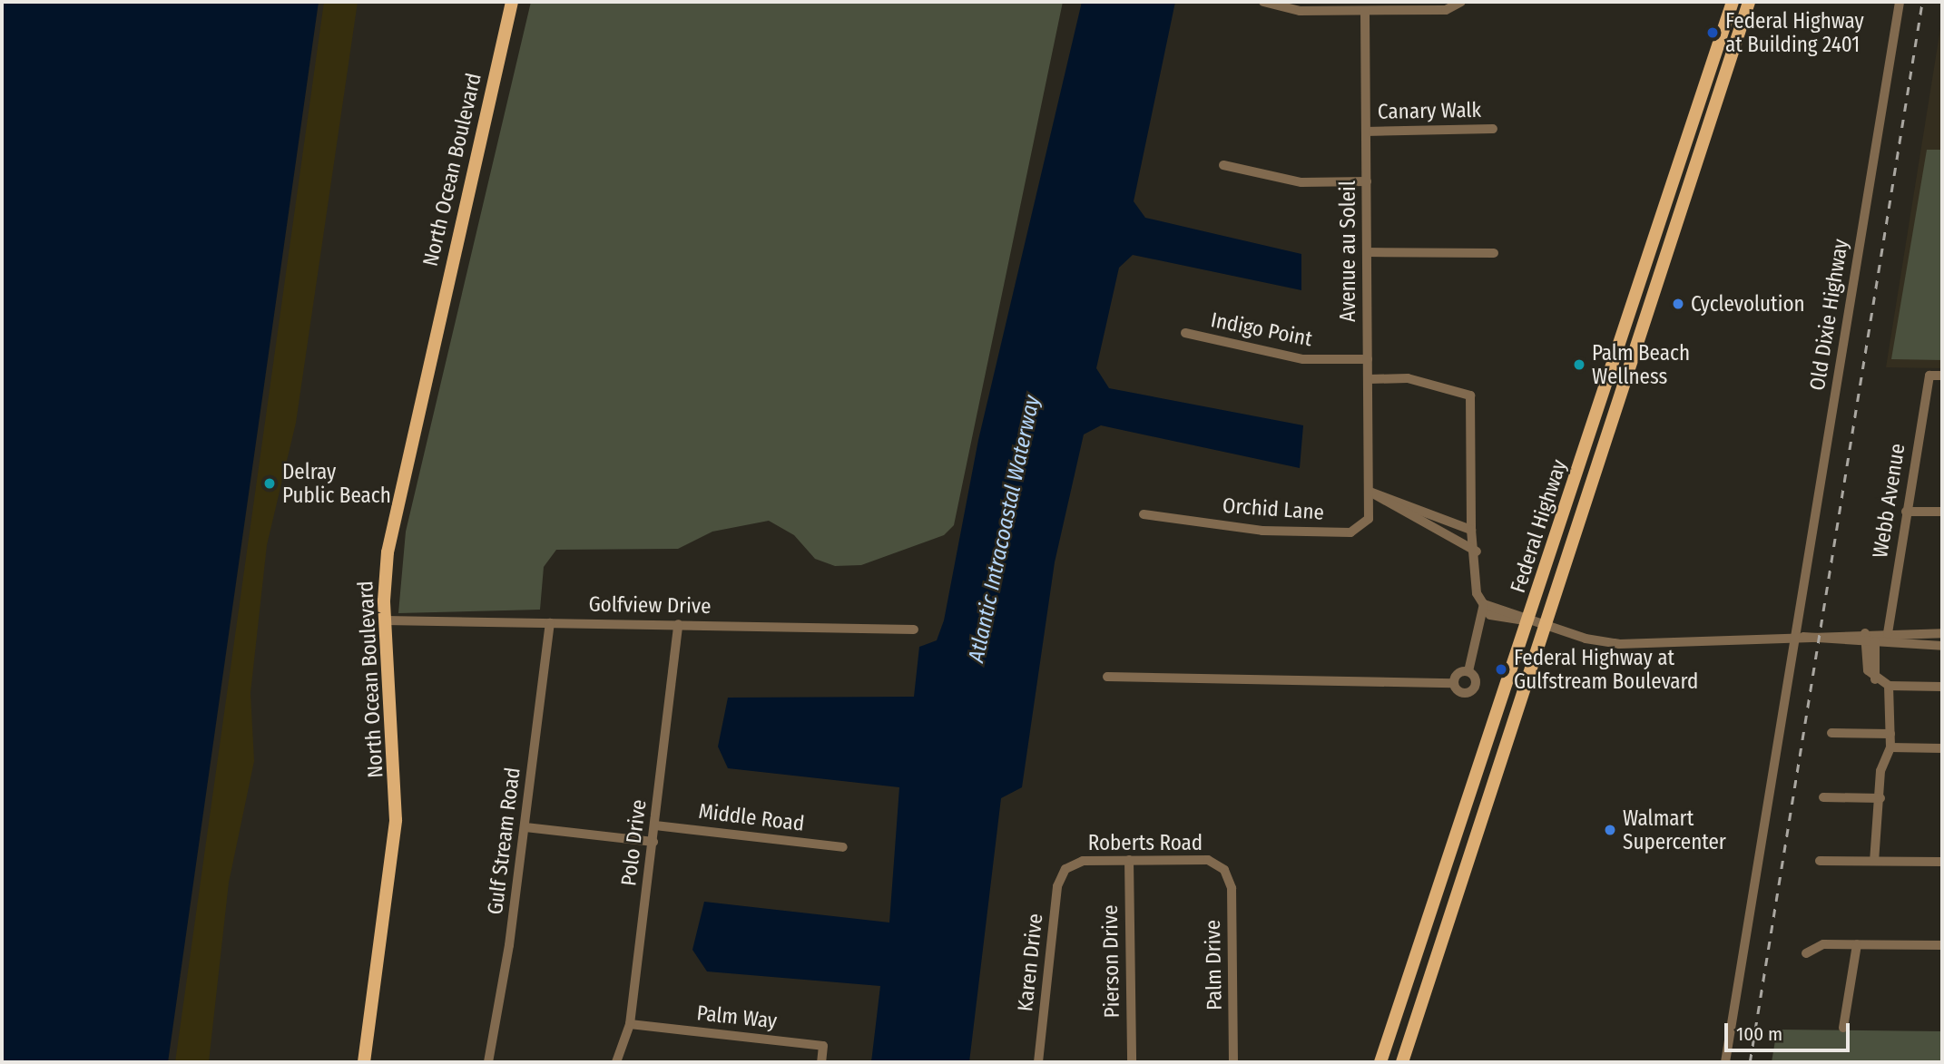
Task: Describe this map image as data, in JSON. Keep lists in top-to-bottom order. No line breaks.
{"streets":{"main road":["North Ocean Boulevard","Federal Highway"],"street":["Canary Walk","Avenue au Soleil","Old Dixie Highway","Indigo Point","Webb Avenue","Orchid Lane","Golfview Drive","Middle Road","Gulf Stream Road","Polo Drive","Roberts Road","Pierson Drive","Karen Drive","Palm Drive","Palm Way"]},"crossings":[["Canary Walk","Avenue au Soleil"],["North Ocean Boulevard","Golfview Drive"],["Avenue au Soleil","Indigo Point"],["Avenue au Soleil","Orchid Lane"],["Golfview Drive","Gulf Stream Road"],["Golfview Drive","Polo Drive"],["Middle Road","Polo Drive"],["Polo Drive","Palm Way"],["Roberts Road","Pierson Drive"],["Roberts Road","Karen Drive"],["Roberts Road","Palm Drive"]],"water":["Atlantic Intracoastal Waterway"],"places":["Federal Highway at Building 2401","Cyclevolution","Palm Beach Wellness","Delray Public Beach","Federal Highway at Gulfstream Boulevard","Walmart Supercenter"],"scale_bar":"100 m"}
